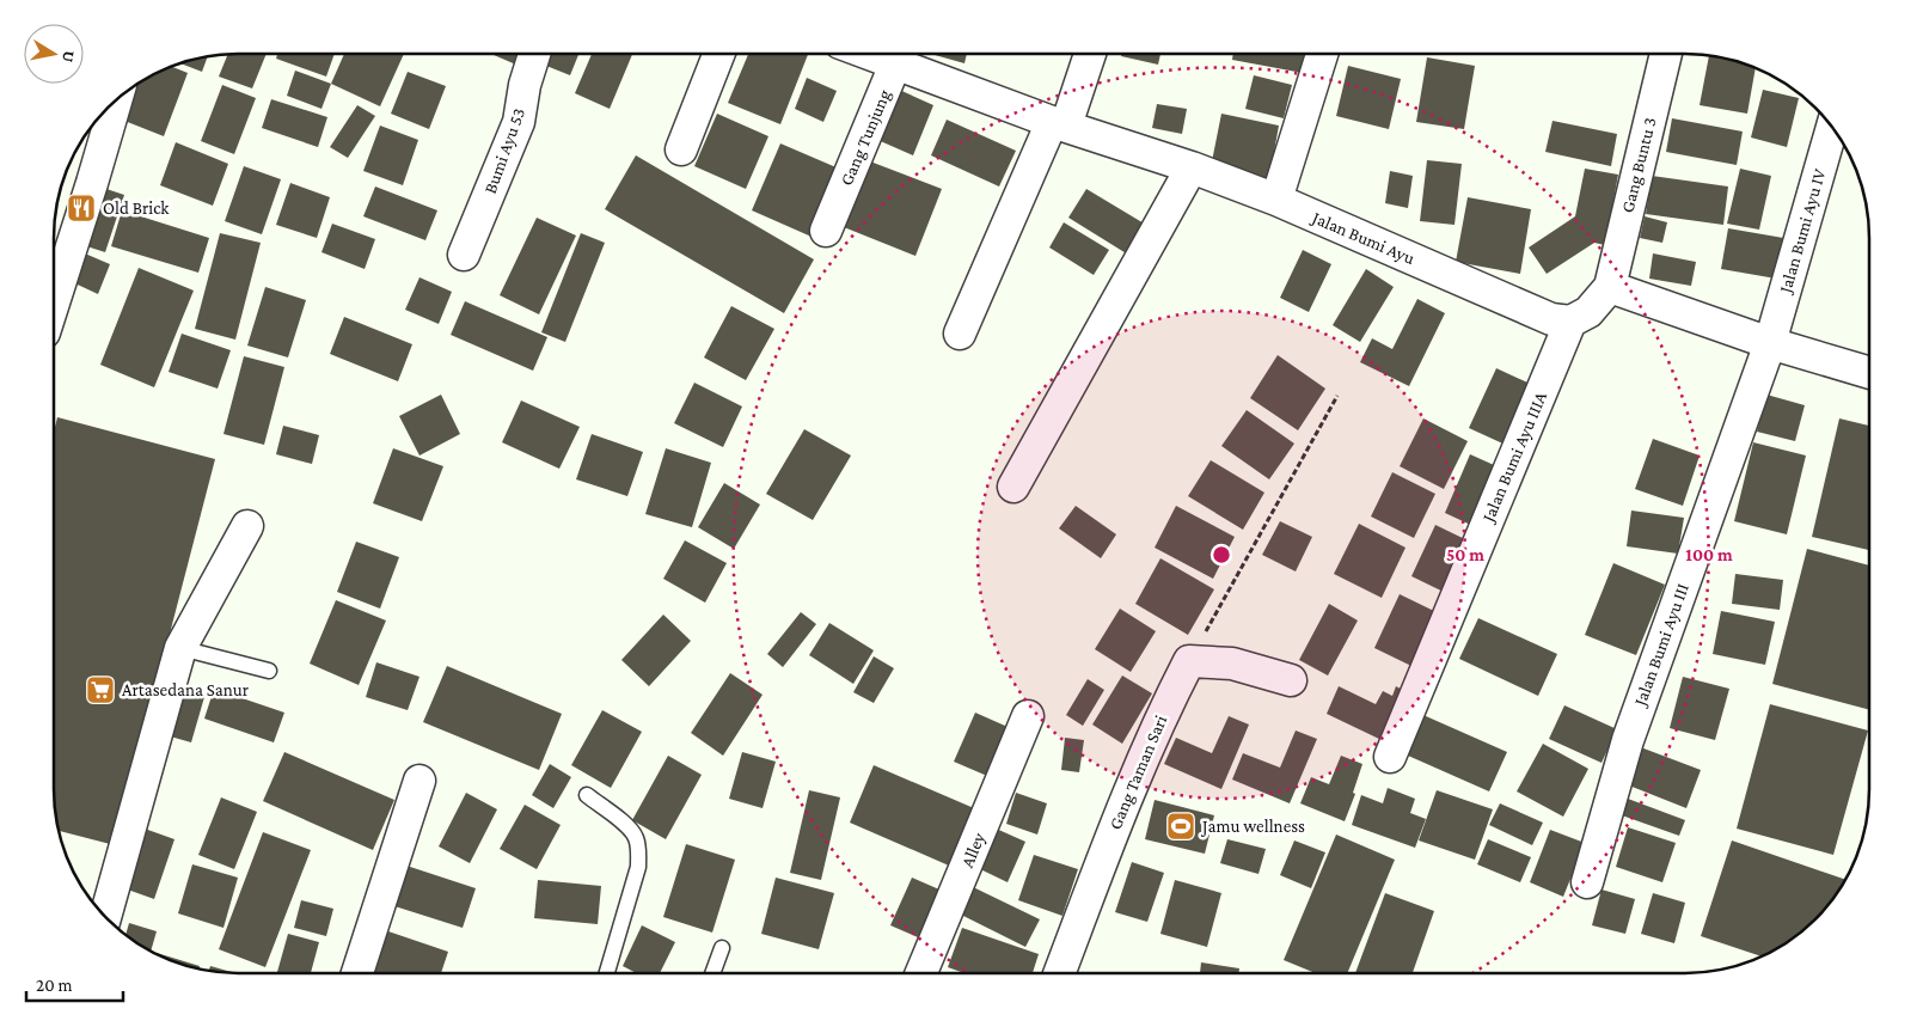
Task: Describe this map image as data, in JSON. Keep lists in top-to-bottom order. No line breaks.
{"streets":{"street":["Gang Tunjung","Bumi Ayu 53","Gang Buntu 3","Jalan Bumi Ayu IV","Jalan Bumi Ayu","Jalan Bumi Ayu IIIA","Jalan Bumi Ayu III","Gang Taman Sari","Alley"]},"crossings":[["Gang Tunjung","Jalan Bumi Ayu"],["Jalan Bumi Ayu IV","Jalan Bumi Ayu III"],["Jalan Bumi Ayu","Jalan Bumi Ayu IIIA"]],"places":{"restaurant":["Old Brick"],"supermarket":["Artasedana Sanur"],"sports":["Jamu wellness"]},"scale_bar":"20 m","north":"right","rings":["50 m","100 m"]}
